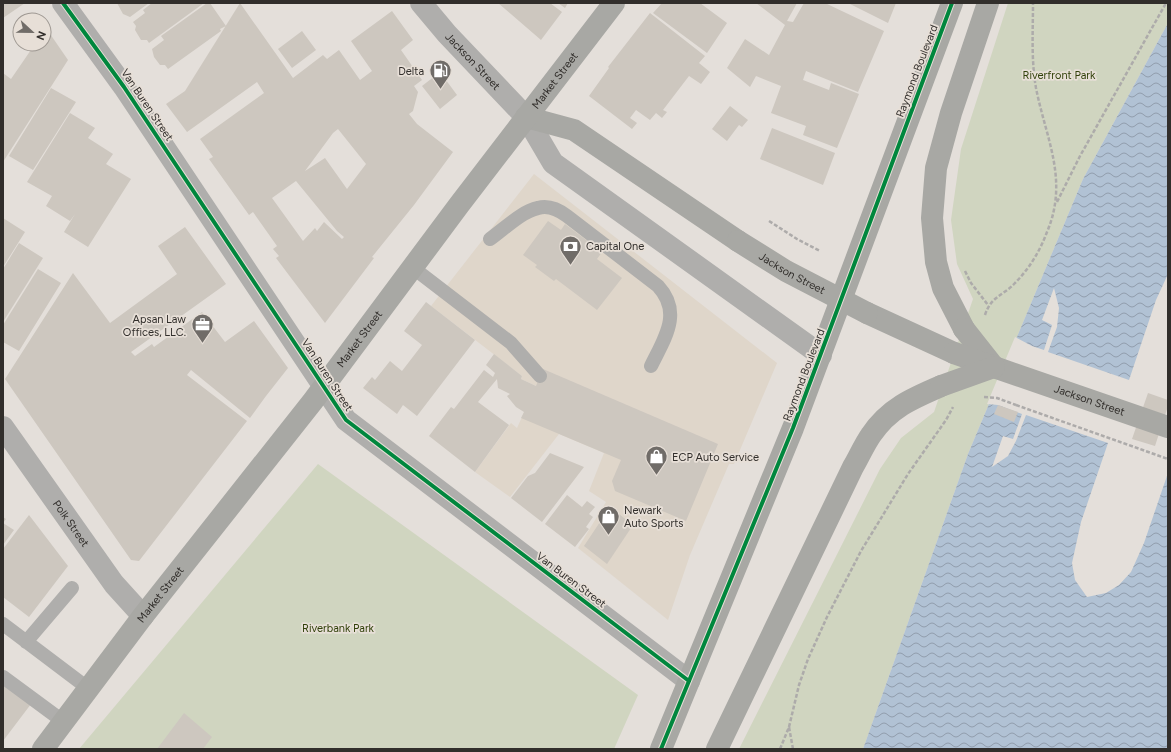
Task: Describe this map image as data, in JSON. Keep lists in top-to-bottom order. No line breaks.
{"streets":{"main road":["Jackson Street","Raymond Boulevard","Market Street"],"street":["Van Buren Street","Polk Street"]},"crossings":[["Jackson Street","Raymond Boulevard"],["Jackson Street","Market Street"],["Raymond Boulevard","Van Buren Street"],["Market Street","Van Buren Street"],["Market Street","Polk Street"]],"parks":["Riverfront Park","Riverbank Park"],"places":{"fuel station":["Delta"],"bank":["Capital One"],"office":["Apsan Law Offices, LLC."],"shop":["ECP Auto Service","Newark Auto Sports"]},"north":"right"}
